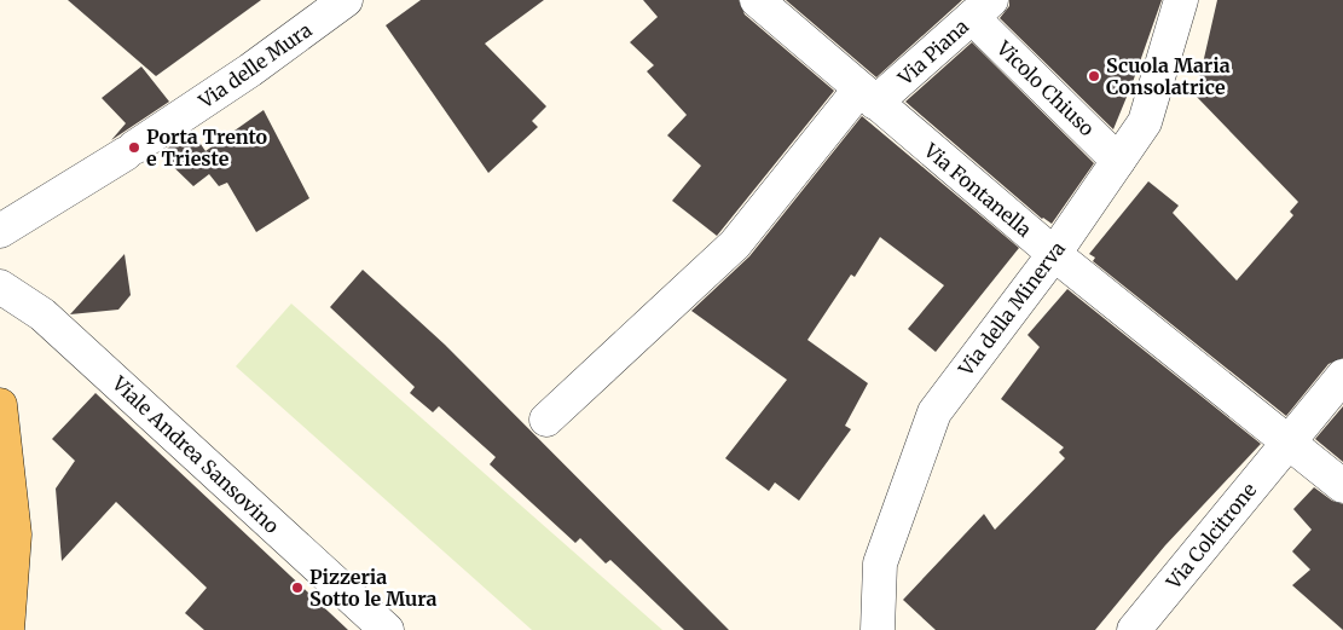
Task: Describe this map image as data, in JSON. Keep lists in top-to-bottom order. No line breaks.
{"streets":{"street":["Via Piana","Via delle Mura","Vicolo Chiuso","Via Fontanella","Via della Minerva","Viale Andrea Sansovino","Via Colcitrone"]},"crossings":[["Via Piana","Vicolo Chiuso"],["Via Piana","Via Fontanella"],["Vicolo Chiuso","Via della Minerva"],["Via Fontanella","Via della Minerva"],["Via Fontanella","Via Colcitrone"]],"places":["Scuola Maria Consolatrice","Porta Trento e Trieste","Pizzeria Sotto le Mura"]}
